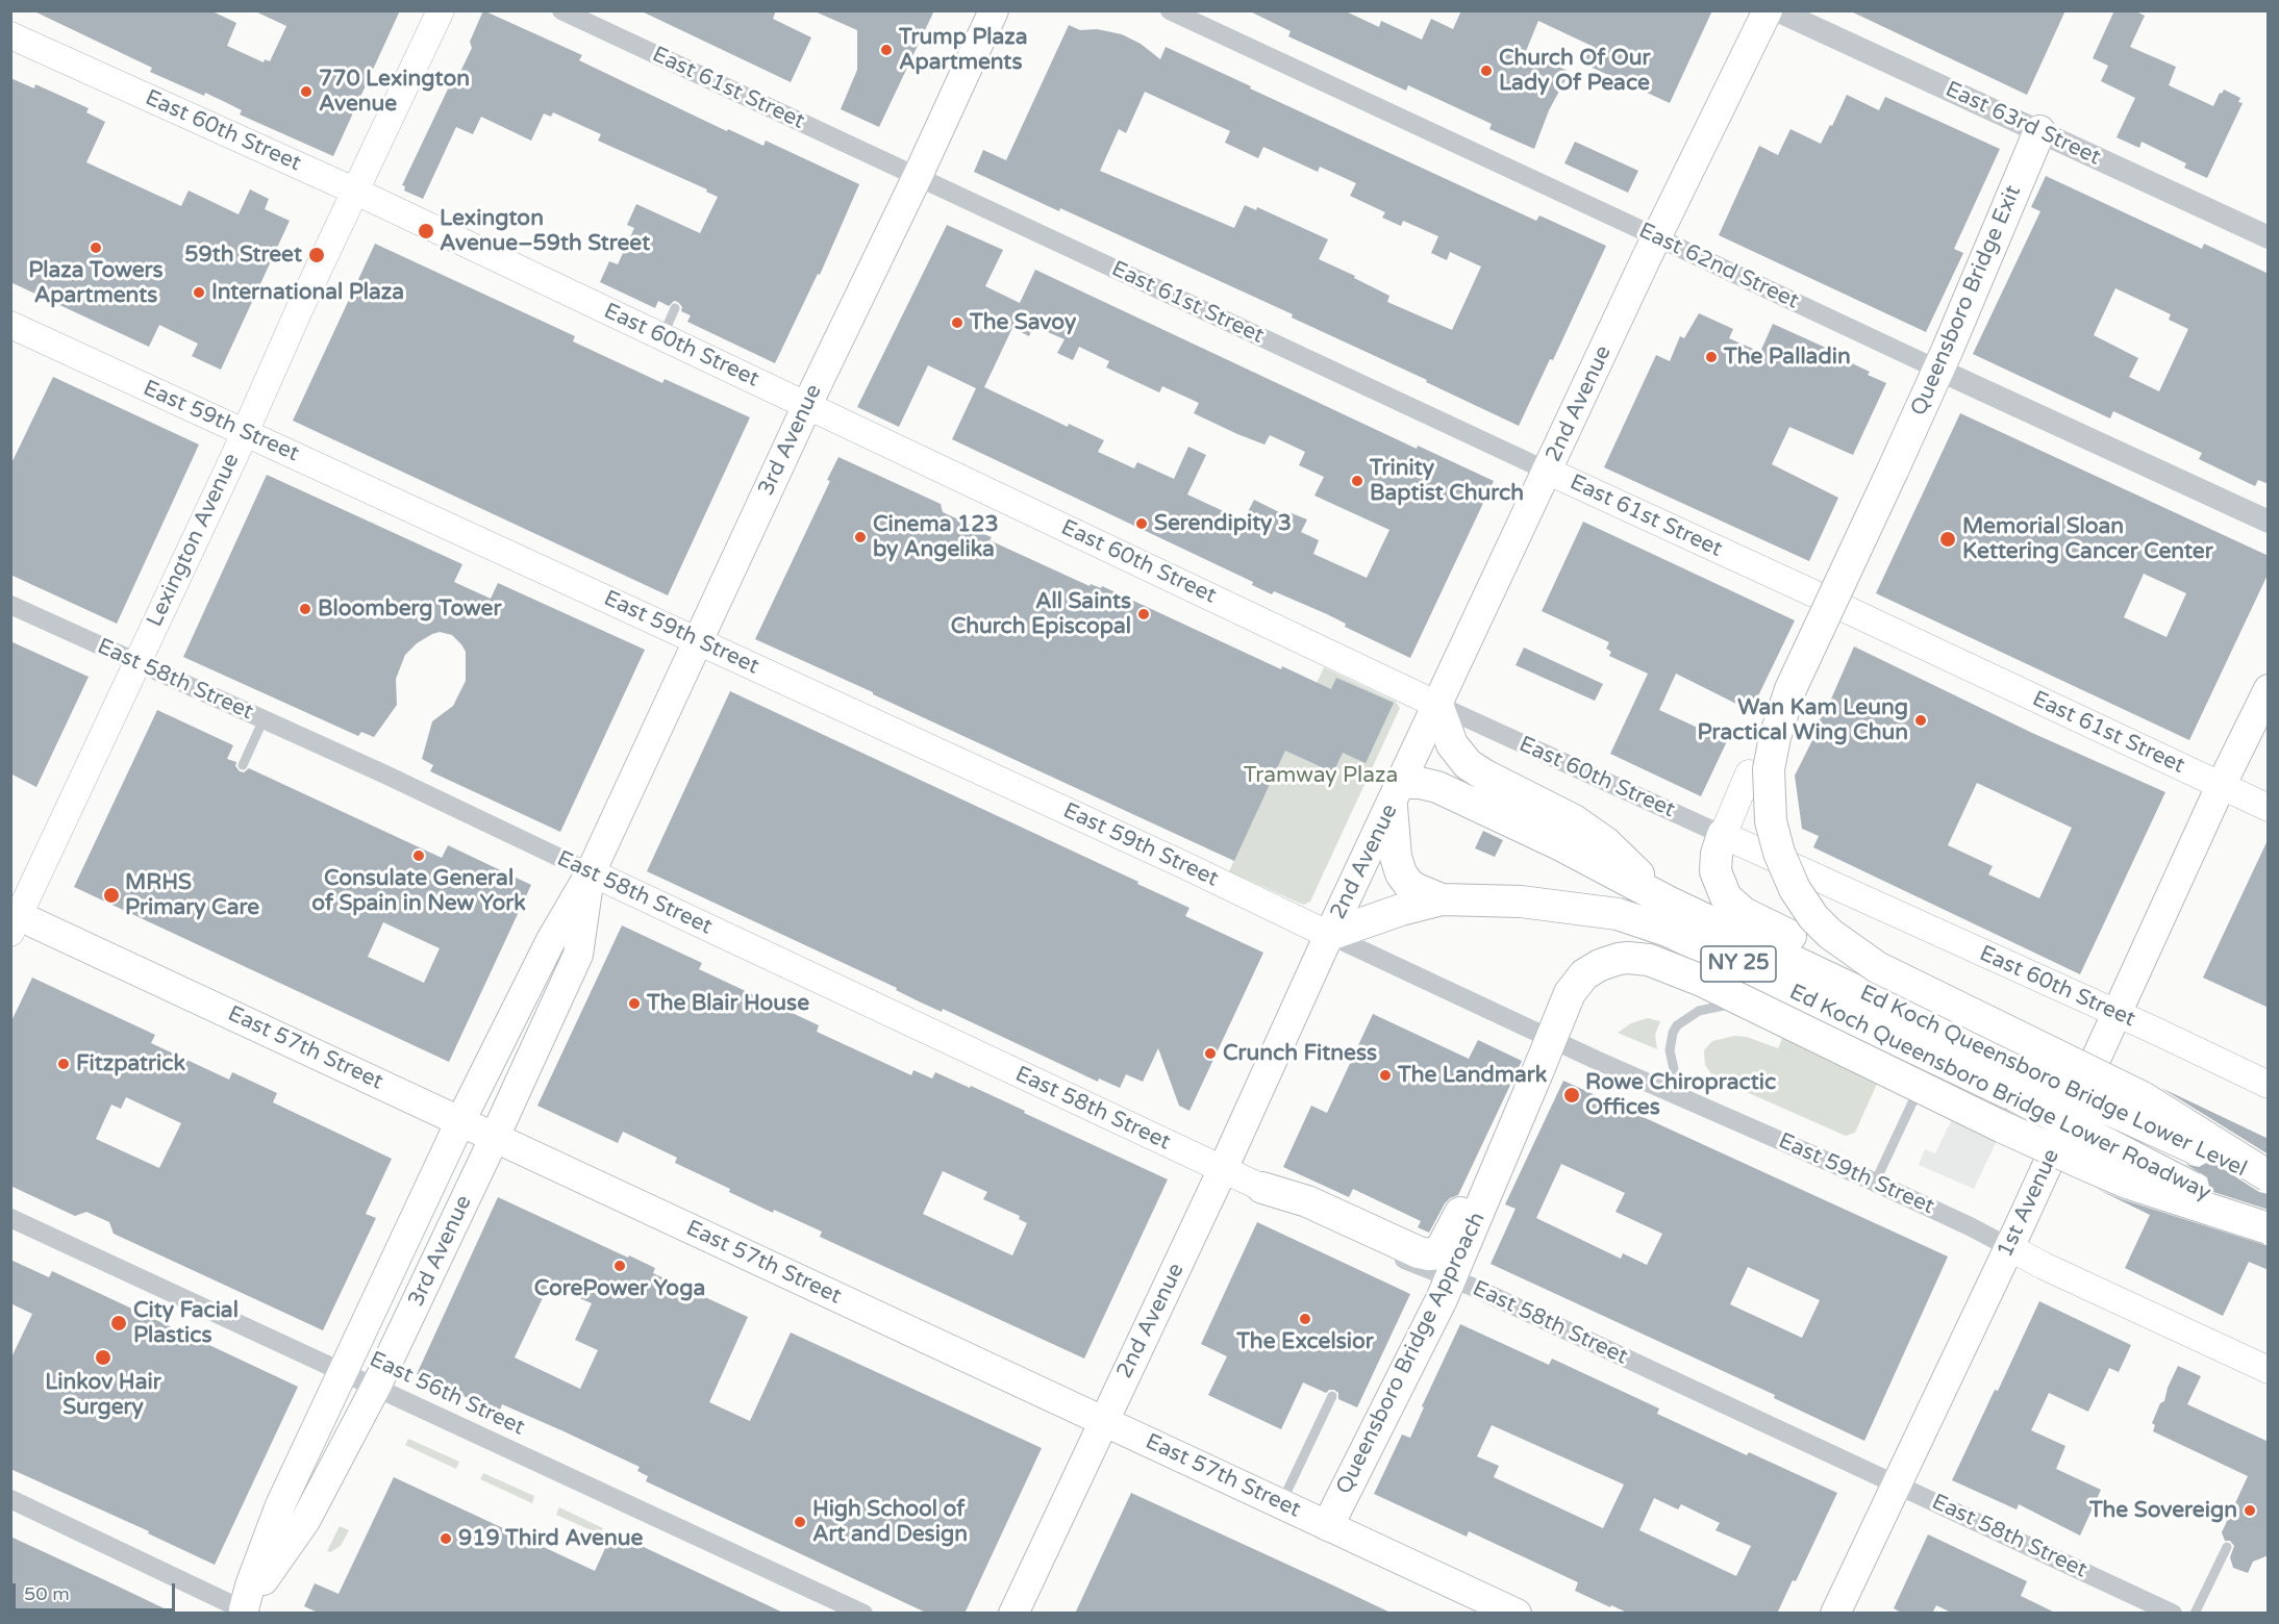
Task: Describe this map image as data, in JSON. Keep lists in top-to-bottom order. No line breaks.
{"streets":{"highway":["Queensboro Bridge Exit","NY 25","Ed Koch Queensboro Bridge Lower Level","Ed Koch Queensboro Bridge Lower Roadway","Queensboro Bridge Approach"],"main road":["East 61st Street","East 60th Street","2nd Avenue","East 59th Street","3rd Avenue","Lexington Avenue","East 58th Street","East 57th Street","1st Avenue"],"street":["East 63rd Street","East 62nd Street","East 56th Street"]},"crossings":[["East 61st Street","2nd Avenue"],["East 61st Street","3rd Avenue"],["East 61st Street","1st Avenue"],["East 63rd Street","Queensboro Bridge Exit"],["East 60th Street","2nd Avenue"],["East 60th Street","3rd Avenue"],["East 60th Street","Lexington Avenue"],["East 60th Street","NY 25"],["East 60th Street","1st Avenue"],["East 62nd Street","Queensboro Bridge Exit"],["East 62nd Street","2nd Avenue"],["2nd Avenue","East 59th Street"],["2nd Avenue","East 58th Street"],["2nd Avenue","NY 25"],["2nd Avenue","East 57th Street"],["East 59th Street","3rd Avenue"],["East 59th Street","Lexington Avenue"],["East 59th Street","NY 25"],["East 59th Street","1st Avenue"],["3rd Avenue","East 58th Street"],["3rd Avenue","East 57th Street"],["3rd Avenue","East 56th Street"],["Lexington Avenue","East 58th Street"],["Lexington Avenue","East 57th Street"],["East 58th Street","1st Avenue"],["East 58th Street","Queensboro Bridge Approach"],["NY 25","Ed Koch Queensboro Bridge Lower Level"],["NY 25","Ed Koch Queensboro Bridge Lower Roadway"],["East 57th Street","Queensboro Bridge Approach"],["Ed Koch Queensboro Bridge Lower Level","Ed Koch Queensboro Bridge Lower Roadway"],["Ed Koch Queensboro Bridge Lower Roadway","Queensboro Bridge Approach"]],"parks":["Tramway Plaza"],"places":["Trump Plaza Apartments","Church Of Our Lady Of Peace","770 Lexington Avenue","Lexington Avenue–59th Street","Plaza Towers Apartments","59th Street","International Plaza","The Savoy","The Palladin","Trinity Baptist Church","Serendipity 3","Cinema 123 by Angelika","Memorial Sloan Kettering Cancer Center","Bloomberg Tower","All Saints Church Episcopal","Wan Kam Leung Practical Wing Chun","Consulate General of Spain in New York","MRHS Primary Care","The Blair House","Crunch Fitness","Fitzpatrick","The Landmark","Rowe Chiropractic Offices","CorePower Yoga","The Excelsior","City Facial Plastics","Linkov Hair Surgery","The Sovereign","High School of Art and Design","919 Third Avenue"],"scale_bar":"50 m"}
